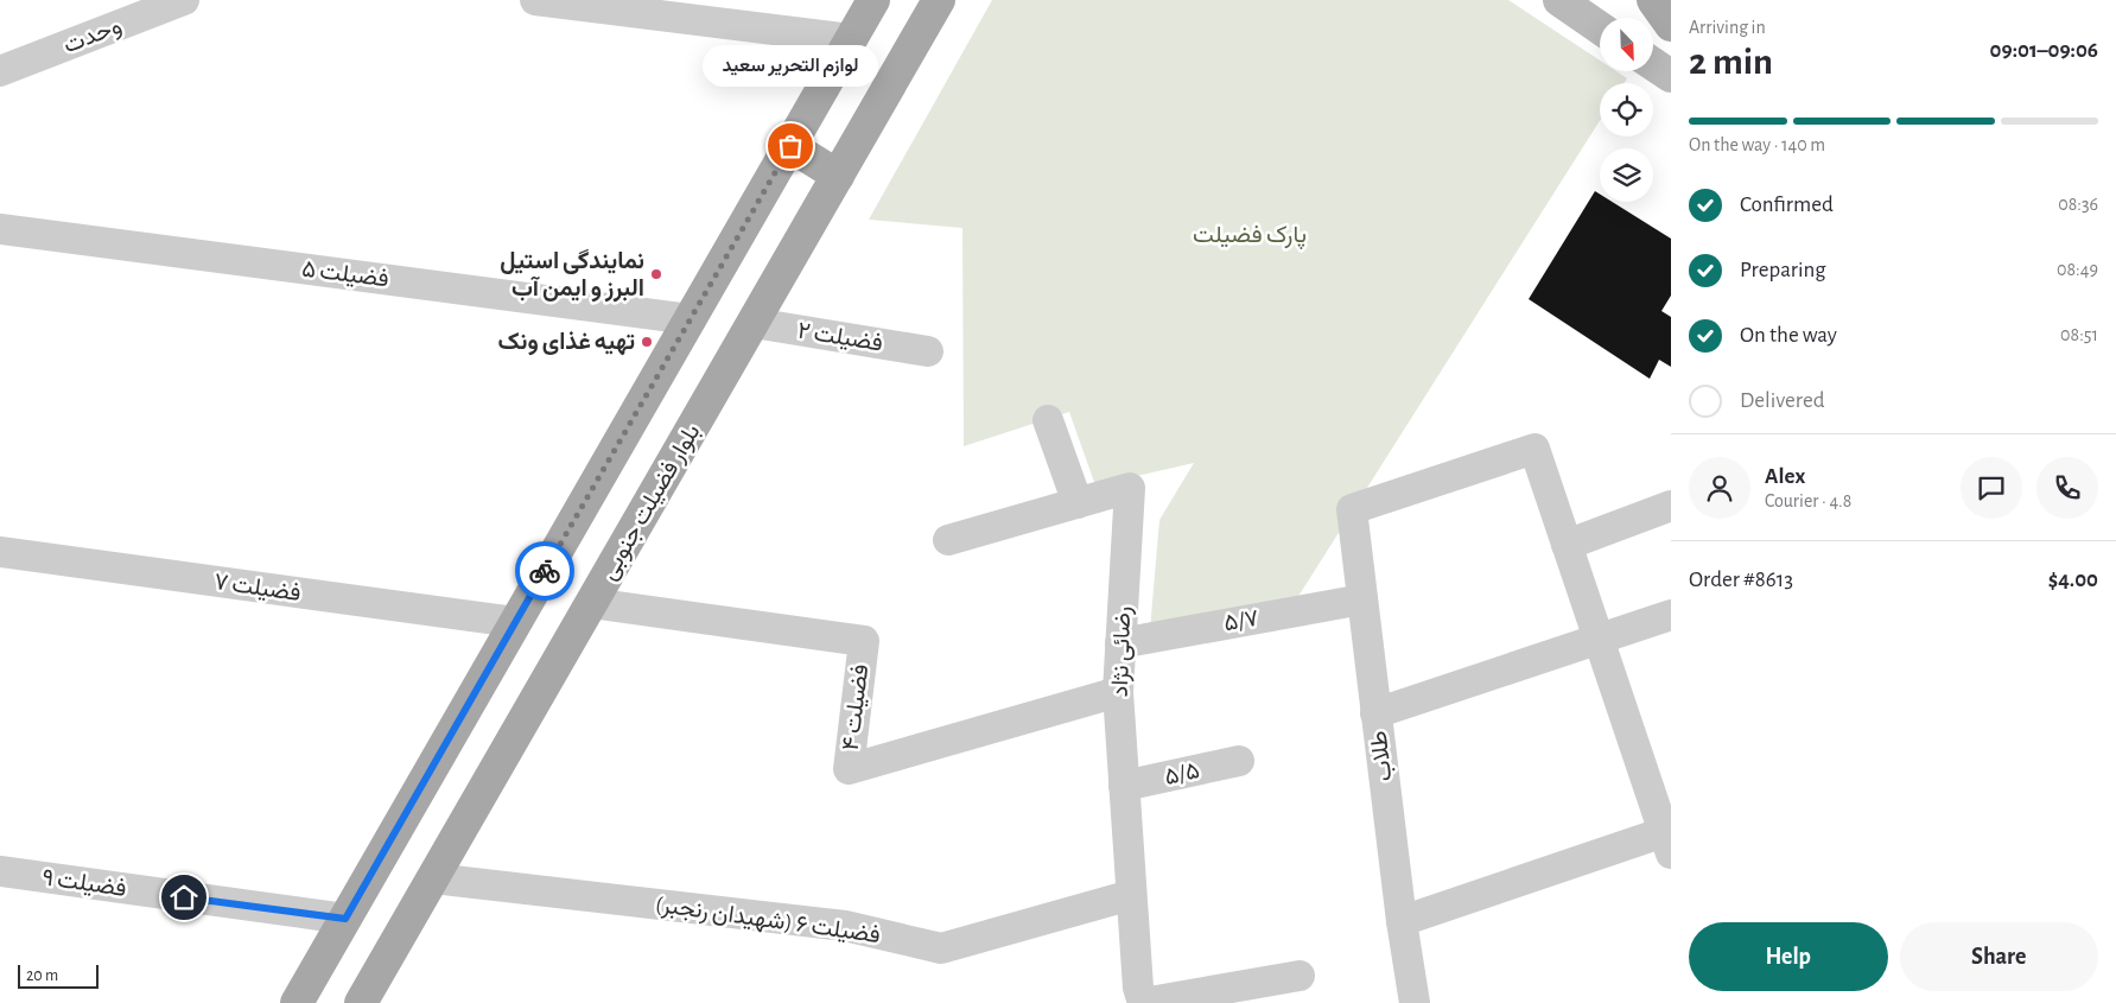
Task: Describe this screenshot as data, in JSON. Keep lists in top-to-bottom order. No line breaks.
{"streets":{"main road":["بلوار فضیلت جنوبی"],"street":["وحدت","فضیلت ۵","فضیلت ۲","فضیلت ۷","۵/۷","رضائی نژاد","فضیلت ۴","طلاب","۵/۵","فضیلت ۹","فضیلت ۶ (شهیدان رنجبر)"]},"crossings":[["فضیلت ۲","بلوار فضیلت جنوبی"],["بلوار فضیلت جنوبی","فضیلت ۴"],["بلوار فضیلت جنوبی","فضیلت ۶ (شهیدان رنجبر)"],["۵/۷","رضائی نژاد"],["۵/۷","طلاب"],["رضائی نژاد","فضیلت ۴"],["رضائی نژاد","۵/۵"],["رضائی نژاد","فضیلت ۶ (شهیدان رنجبر)"]],"parks":["پارک فضیلت"],"places":["لوازم التحریر سعید","نمایندگی استيل البرز و ایمن آب","تهیه غذای ونک"],"scale_bar":"20 m","north":"bottom right","page":{"heading":["2 min","Arriving in","09:01–09:06"],"panel":["Alex","Courier · 4.8","Order #8613","$4.00"],"bubble":"لوازم التحریر سعید","bar":"On the way · 140 m","list":[["Confirmed","08:36"],["Preparing","08:49"],["On the way","08:51"],"Delivered"],"buttons":["Help","Share"],"scale":"20 m"}}
